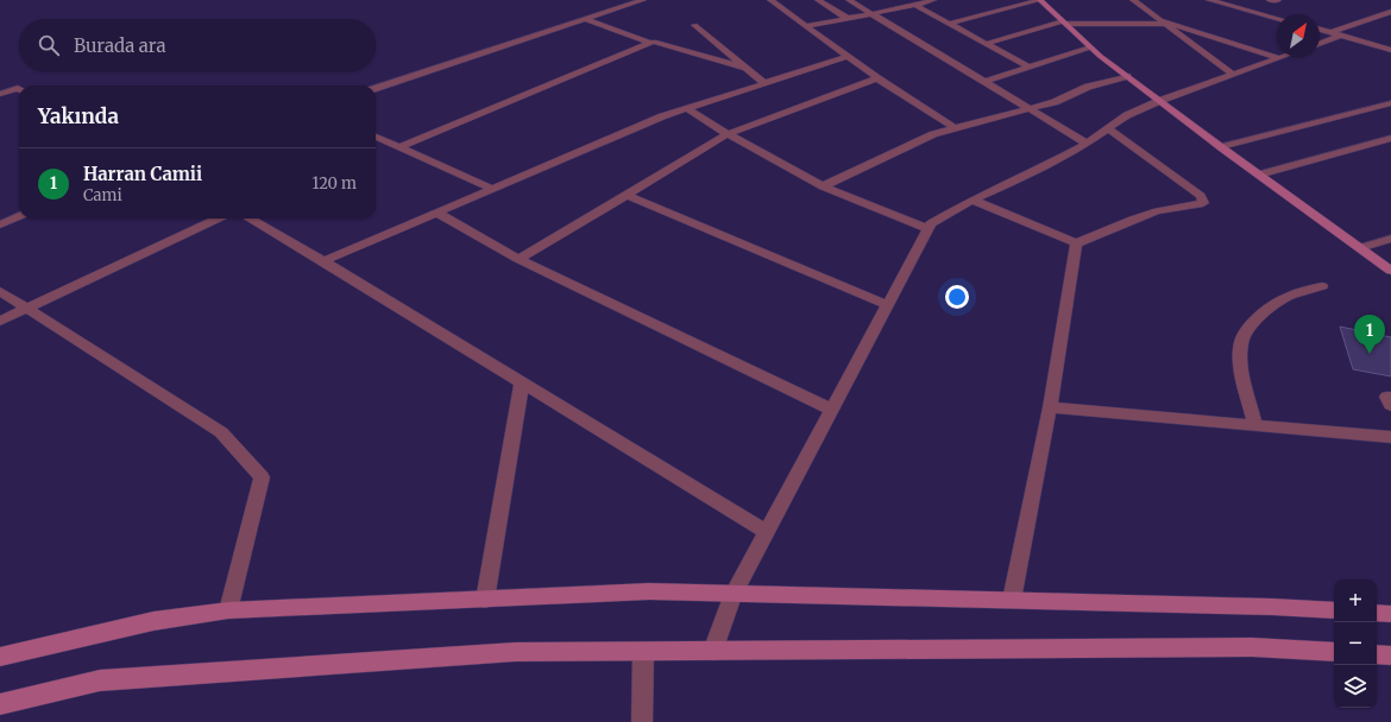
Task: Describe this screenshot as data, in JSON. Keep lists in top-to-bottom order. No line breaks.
{"north":"top right","page":{"search":"Burada ara","heading":"Yakında","list":[{"mark":"1","name":"Harran Camii","note":"Cami","value":"120 m"}],"pins":"1","map_buttons":["+","−"]}}
